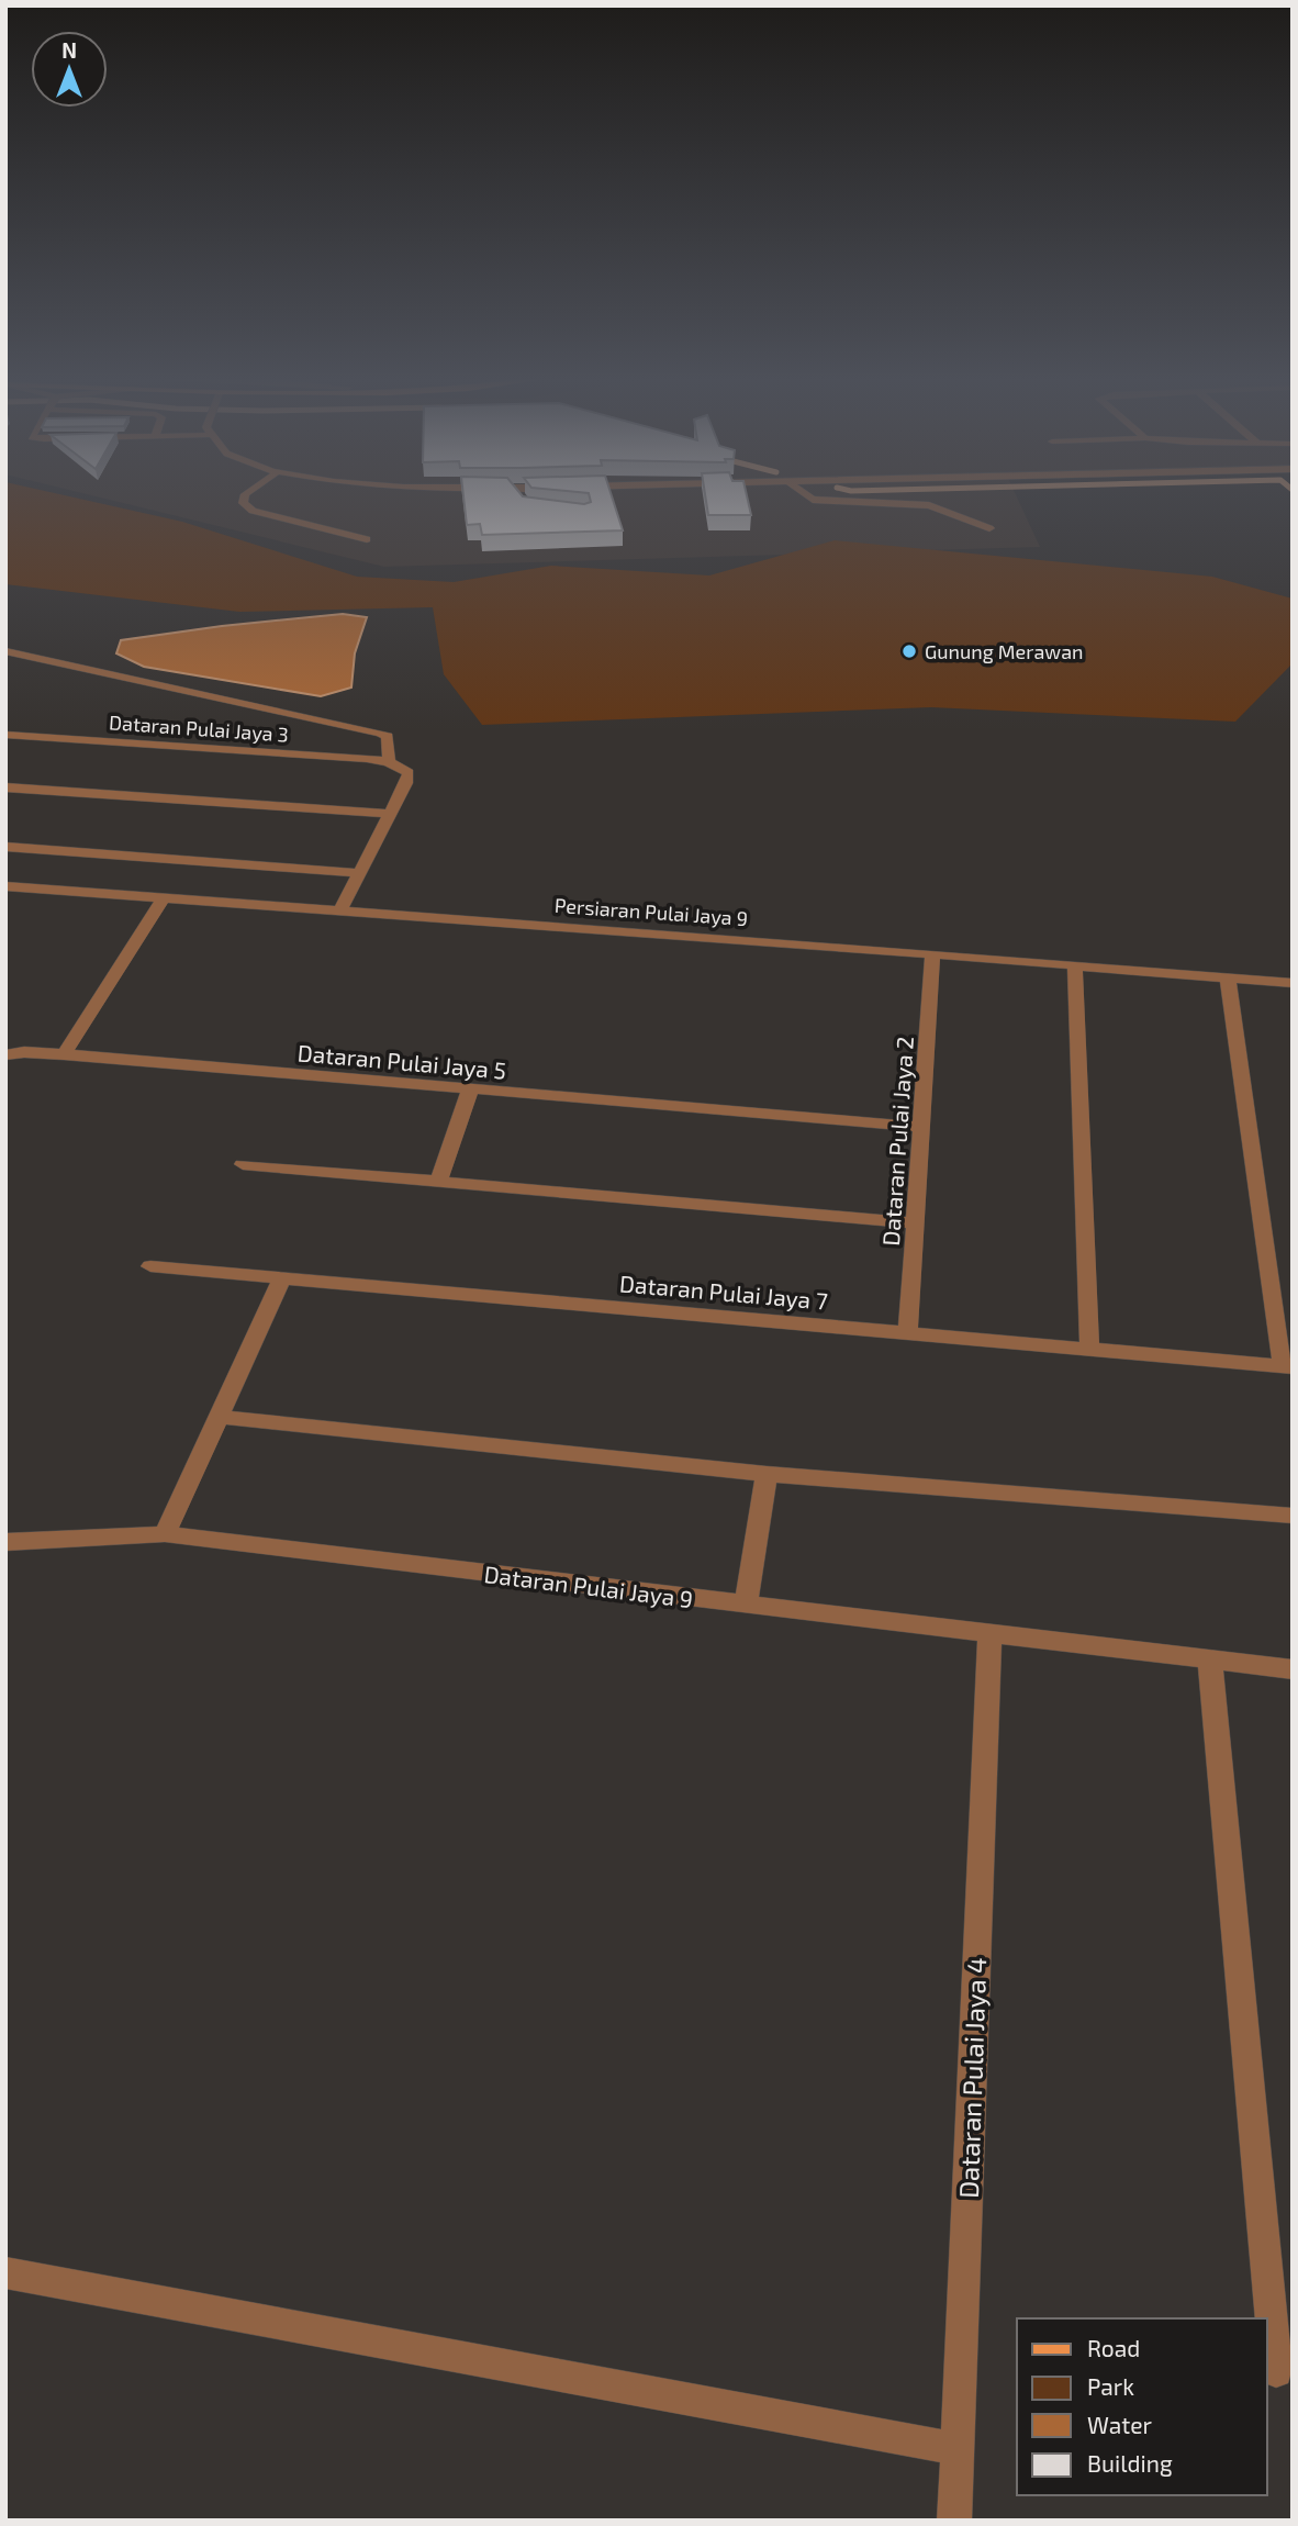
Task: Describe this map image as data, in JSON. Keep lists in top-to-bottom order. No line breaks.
{"streets":{"street":["Dataran Pulai Jaya 3","Persiaran Pulai Jaya 9","Dataran Pulai Jaya 5","Dataran Pulai Jaya 2","Dataran Pulai Jaya 7","Dataran Pulai Jaya 9","Dataran Pulai Jaya 4"]},"crossings":[["Persiaran Pulai Jaya 9","Dataran Pulai Jaya 2"],["Dataran Pulai Jaya 5","Dataran Pulai Jaya 2"],["Dataran Pulai Jaya 2","Dataran Pulai Jaya 7"],["Dataran Pulai Jaya 9","Dataran Pulai Jaya 4"]],"places":["Gunung Merawan"],"legend":["Road","Park","Water","Building"],"north":"top"}
